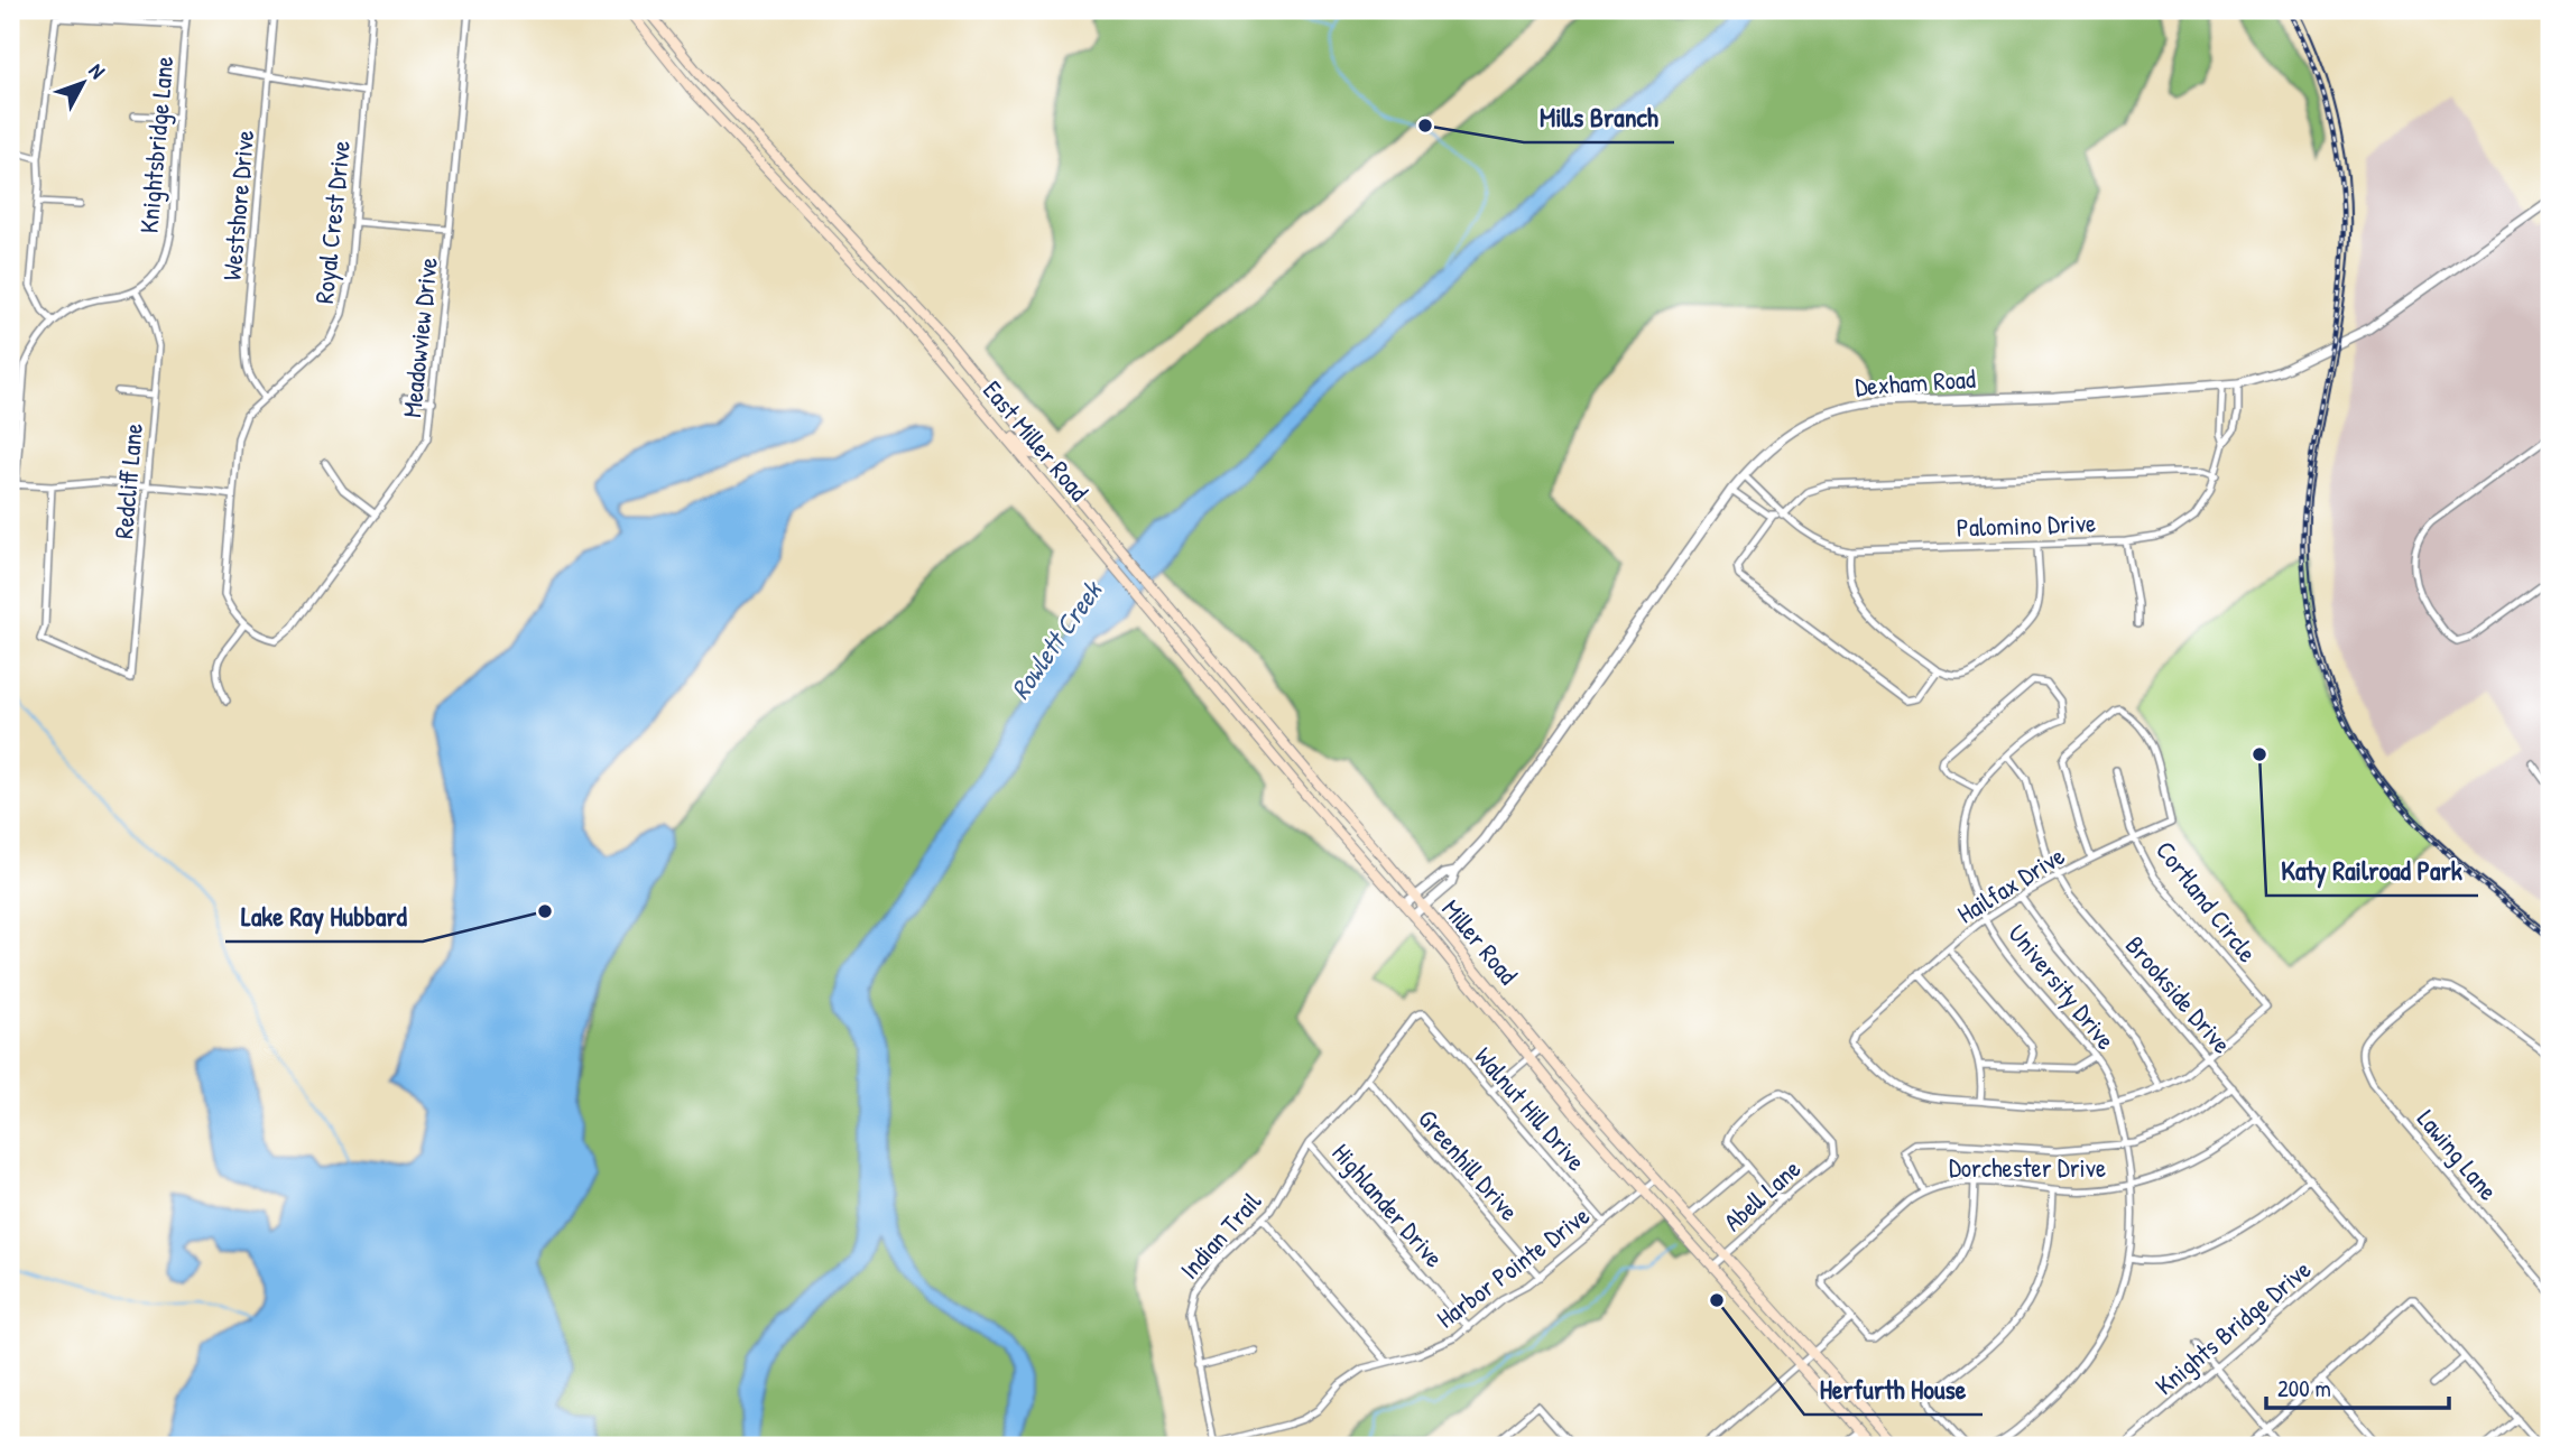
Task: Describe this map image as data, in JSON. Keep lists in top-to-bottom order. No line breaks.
{"streets":{"main road":["East Miller Road","Miller Road"],"street":["Knightsbridge Lane","Westshore Drive","Royal Crest Drive","Meadowview Drive","Dexham Road","Redcliff Lane","Palomino Drive","Hailfax Drive","Cortland Circle","University Drive","Brookside Drive","Walnut Hill Drive","Lawing Lane","Greenhill Drive","Dorchester Drive","Abell Lane","Highlander Drive","Indian Trail","Harbor Pointe Drive","Knights Bridge Drive"]},"crossings":[["Knightsbridge Lane","Redcliff Lane"],["Westshore Drive","Royal Crest Drive"],["Royal Crest Drive","Meadowview Drive"],["Dexham Road","East Miller Road"],["Dexham Road","Palomino Drive"],["Dexham Road","Miller Road"],["East Miller Road","Miller Road"],["Hailfax Drive","Cortland Circle"],["Hailfax Drive","University Drive"],["Hailfax Drive","Brookside Drive"],["Cortland Circle","Brookside Drive"],["Miller Road","Abell Lane"],["Miller Road","Harbor Pointe Drive"],["University Drive","Dorchester Drive"],["Brookside Drive","Dorchester Drive"],["Brookside Drive","Knights Bridge Drive"],["Walnut Hill Drive","Indian Trail"],["Walnut Hill Drive","Harbor Pointe Drive"],["Greenhill Drive","Indian Trail"],["Greenhill Drive","Harbor Pointe Drive"],["Highlander Drive","Indian Trail"],["Highlander Drive","Harbor Pointe Drive"],["Indian Trail","Harbor Pointe Drive"]],"water":["Rowlett Creek"],"places":["Mills Branch","Katy Railroad Park","Lake Ray Hubbard","Herfurth House"],"scale_bar":"200 m","north":"top right"}
